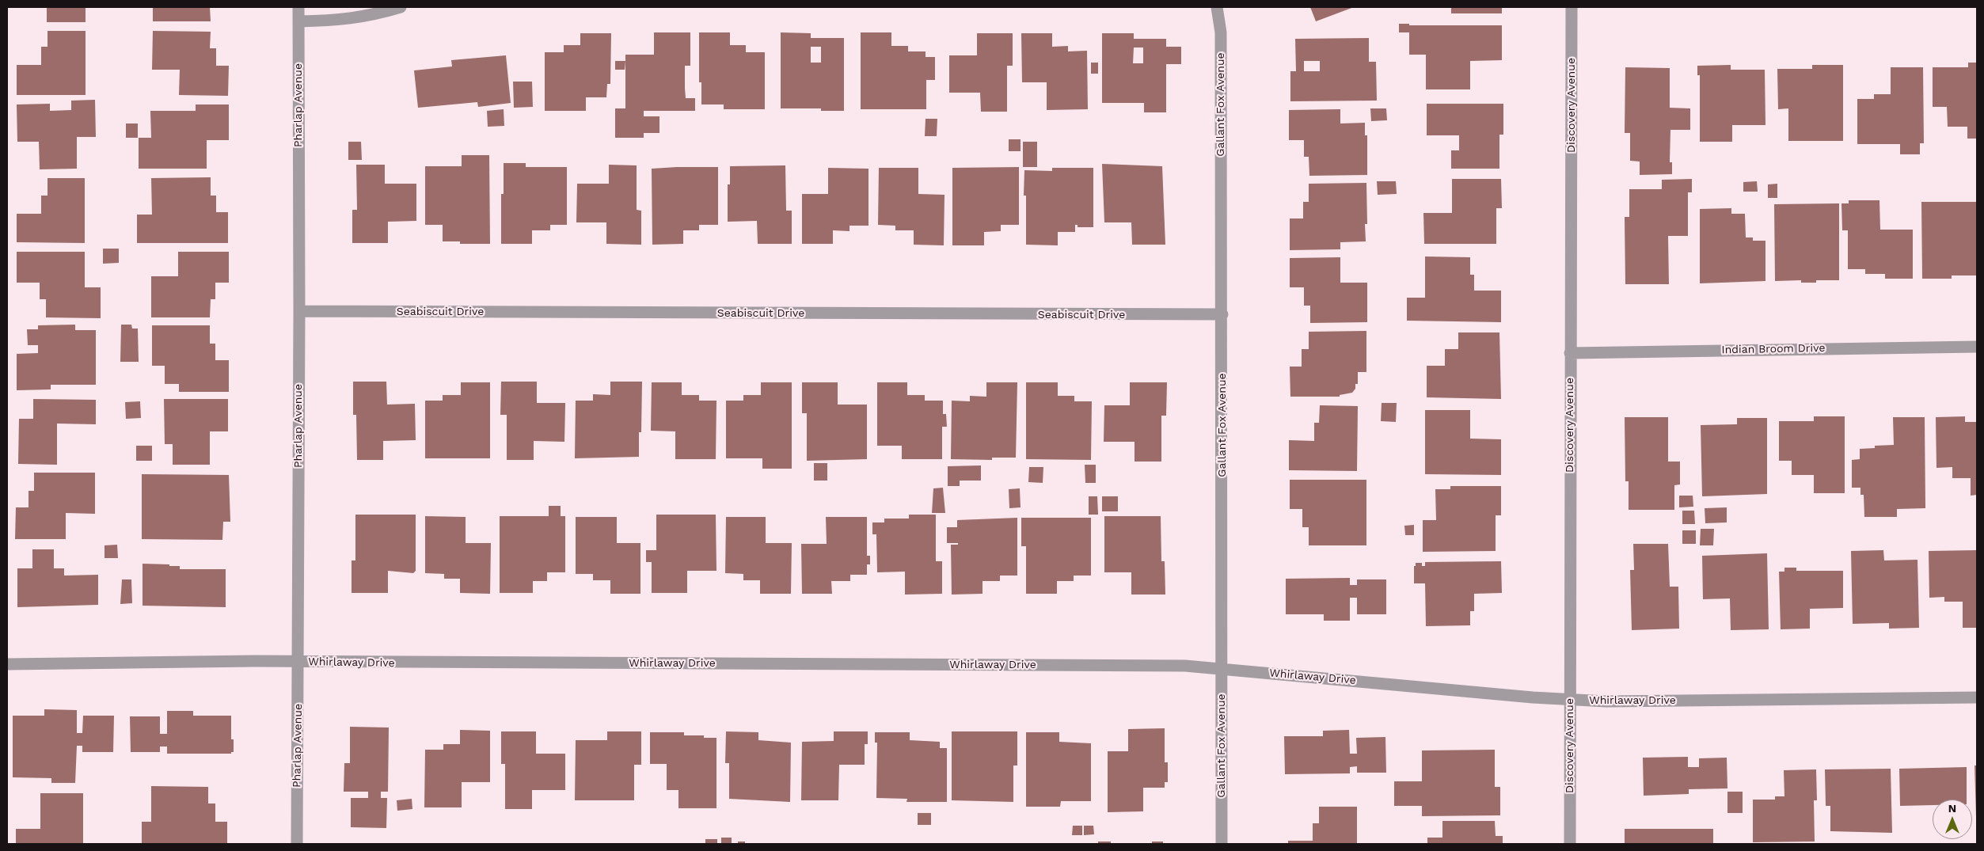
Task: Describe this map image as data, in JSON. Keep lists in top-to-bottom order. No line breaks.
{"streets":{"street":["Gallant Fox Avenue","Pharlap Avenue","Discovery Avenue","Seabiscuit Drive","Indian Broom Drive","Whirlaway Drive"]},"crossings":[["Gallant Fox Avenue","Seabiscuit Drive"],["Gallant Fox Avenue","Whirlaway Drive"],["Pharlap Avenue","Seabiscuit Drive"],["Pharlap Avenue","Whirlaway Drive"],["Discovery Avenue","Indian Broom Drive"],["Discovery Avenue","Whirlaway Drive"]],"north":"top"}
